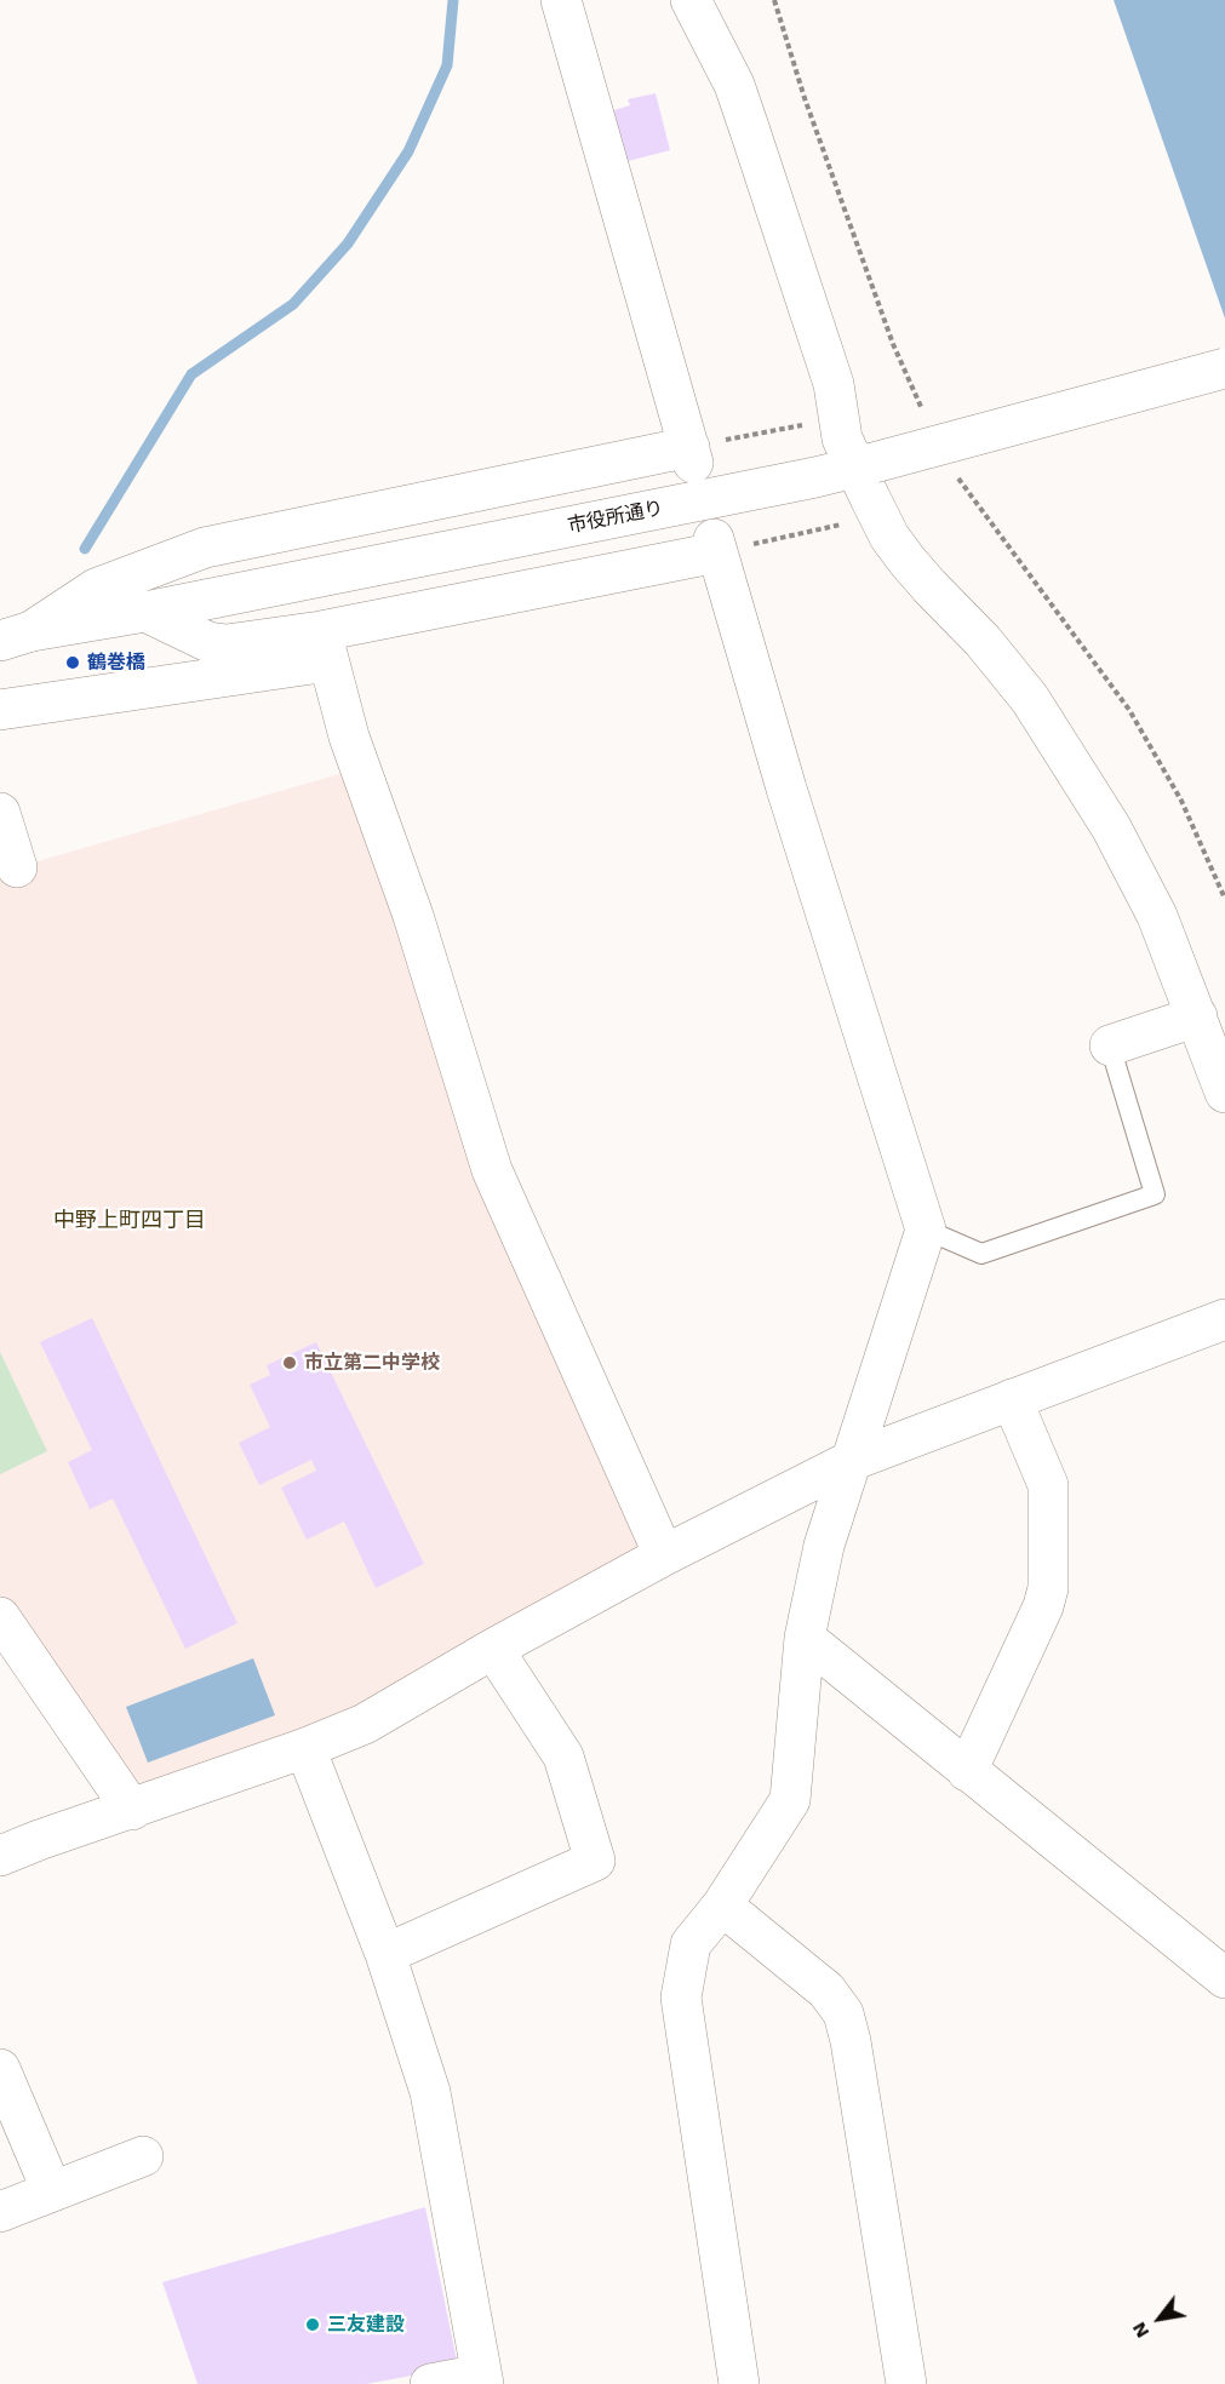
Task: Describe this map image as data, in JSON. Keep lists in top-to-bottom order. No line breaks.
{"streets":{"street":["市役所通り"]},"districts":["中野上町四丁目"],"places":["鶴巻橋","市立第二中学校","三友建設"],"north":"bottom left"}
